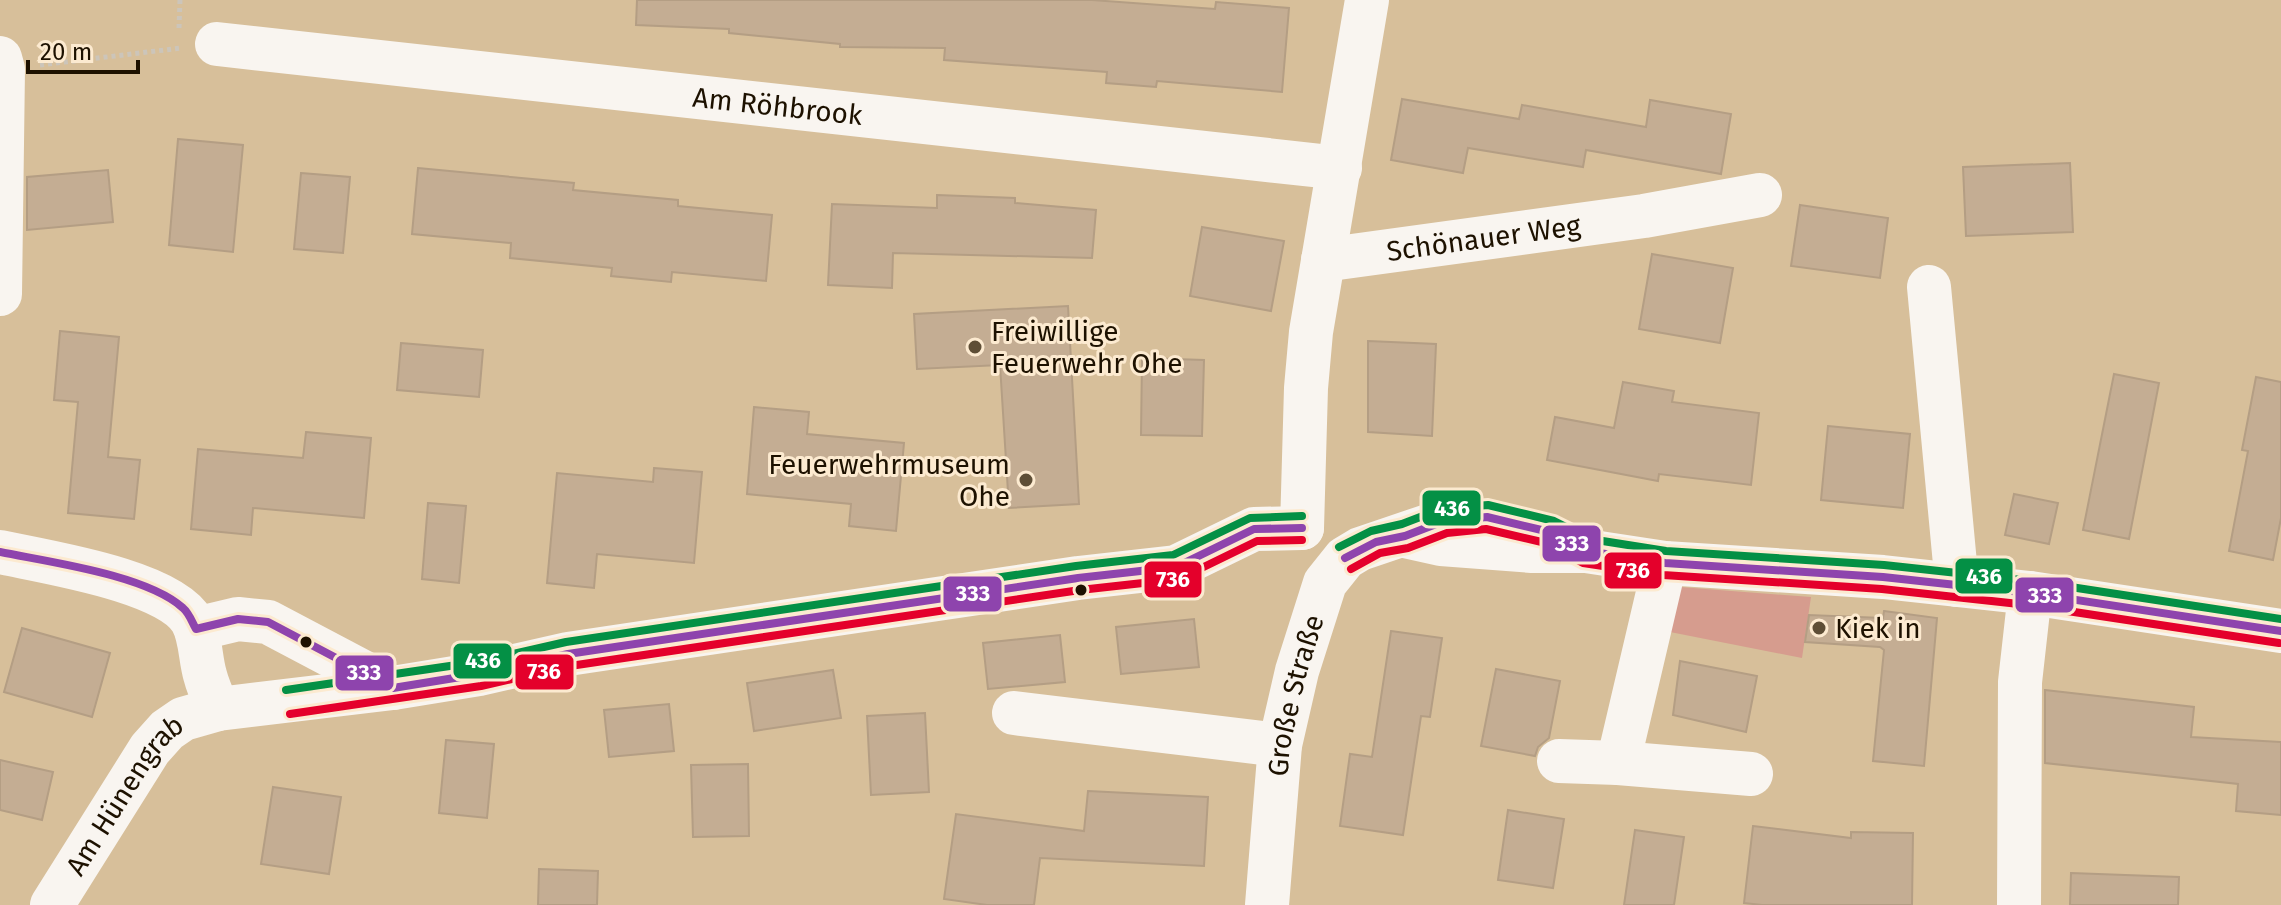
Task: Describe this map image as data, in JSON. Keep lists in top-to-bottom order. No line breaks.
{"streets":{"street":["Am Röhbrook","Schönauer Weg","Große Straße","Am Hünengrab"]},"places":["Freiwillige Feuerwehr Ohe","Feuerwehrmuseum Ohe","Kiek in"],"lines":["transit line 436","transit line 333","transit line 736"],"scale_bar":"20 m"}
